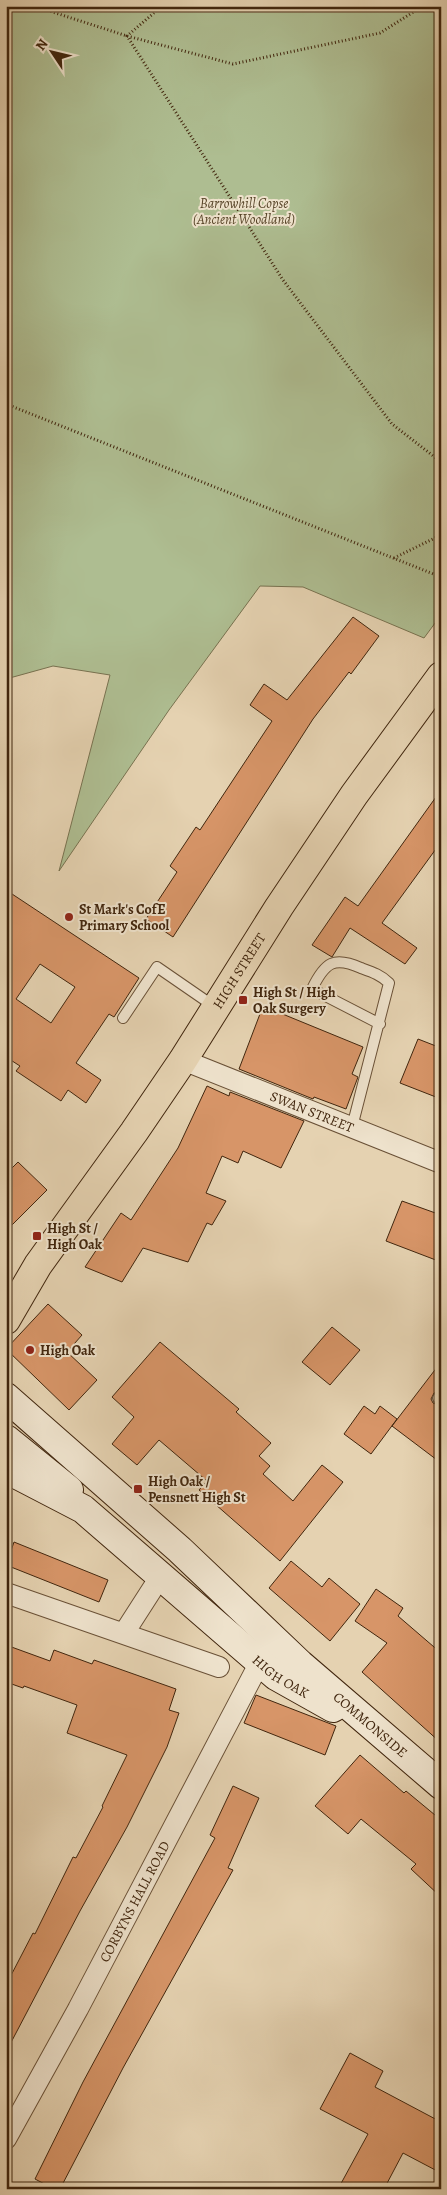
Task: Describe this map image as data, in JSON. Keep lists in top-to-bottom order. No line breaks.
{"streets":{"main road":["HIGH STREET","HIGH OAK","COMMONSIDE"],"street":["SWAN STREET","CORBYNS HALL ROAD"]},"crossings":[["HIGH STREET","SWAN STREET"],["HIGH OAK","COMMONSIDE"],["HIGH OAK","CORBYNS HALL ROAD"]],"parks":["Barrowhill Copse (Ancient Woodland)"],"places":{"other":["St Mark's CofE Primary School","High Oak"],"transit":["High St / High Oak Surgery","High St / High Oak","High Oak / Pensnett High St"]},"north":"top left"}
